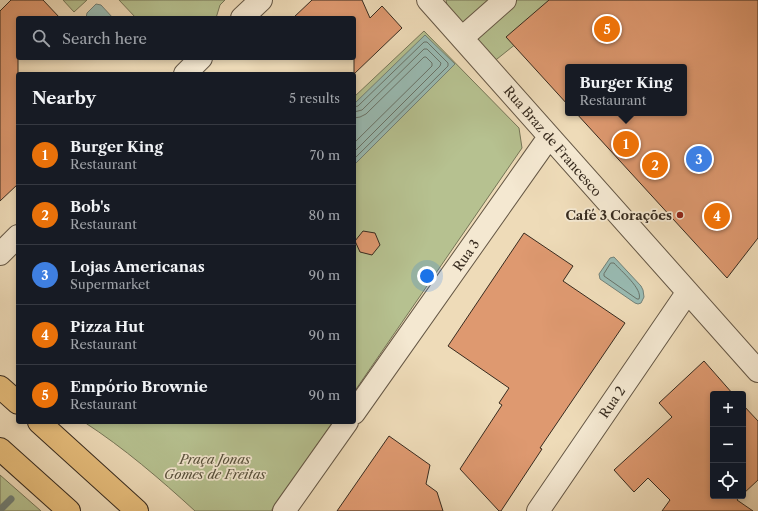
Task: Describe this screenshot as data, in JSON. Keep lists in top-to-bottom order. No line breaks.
{"streets":{"street":["Rua Braz de Francesco","Rua 3","Rua 2"]},"crossings":[["Rua Braz de Francesco","Rua 3"],["Rua Braz de Francesco","Rua 2"]],"parks":["Praça Jonas Gomes de Freitas"],"places":["Café 3 Corações"],"page":{"pins":["5","1","3","2","4"],"search":"Search here","popup":["Burger King","Restaurant"],"heading":["Nearby","5 results"],"list":[{"mark":"1","name":"Burger King","note":"Restaurant","value":"70 m"},{"mark":"2","name":"Bob's","note":"Restaurant","value":"80 m"},{"mark":"3","name":"Lojas Americanas","note":"Supermarket","value":"90 m"},{"mark":"4","name":"Pizza Hut","note":"Restaurant","value":"90 m"},{"mark":"5","name":"Empório Brownie","note":"Restaurant","value":"90 m"}],"map_buttons":["+","−"]}}
